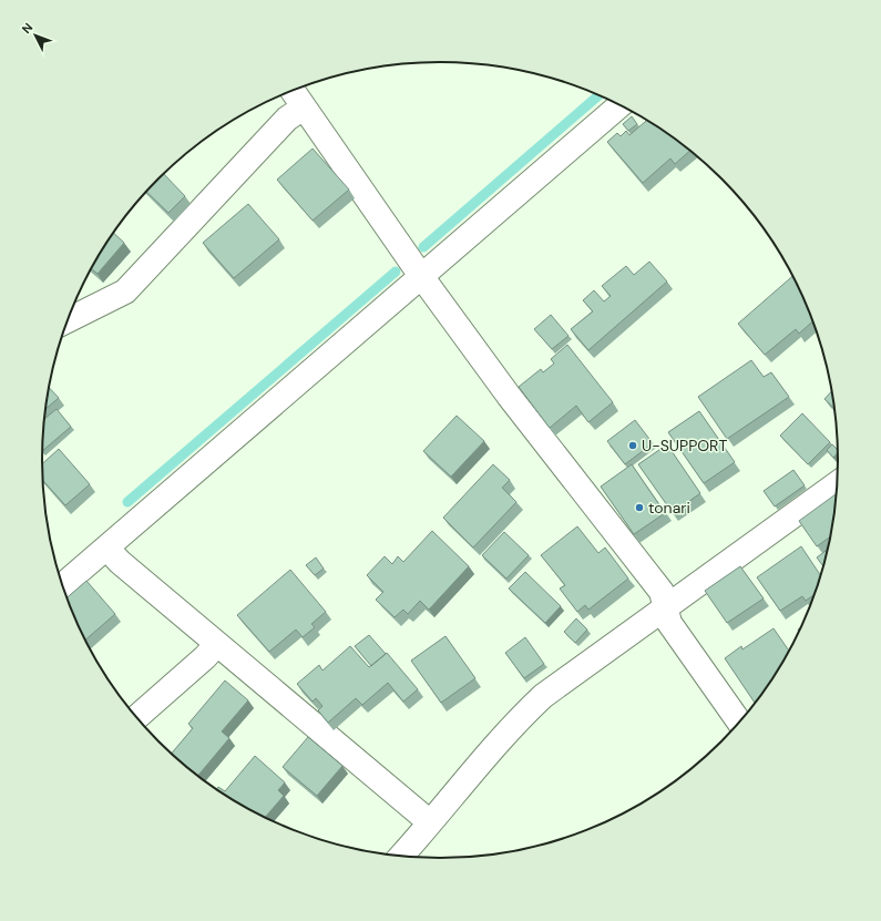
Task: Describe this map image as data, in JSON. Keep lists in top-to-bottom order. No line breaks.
{"places":["U-SUPPORT","tonari"],"north":"top left"}
